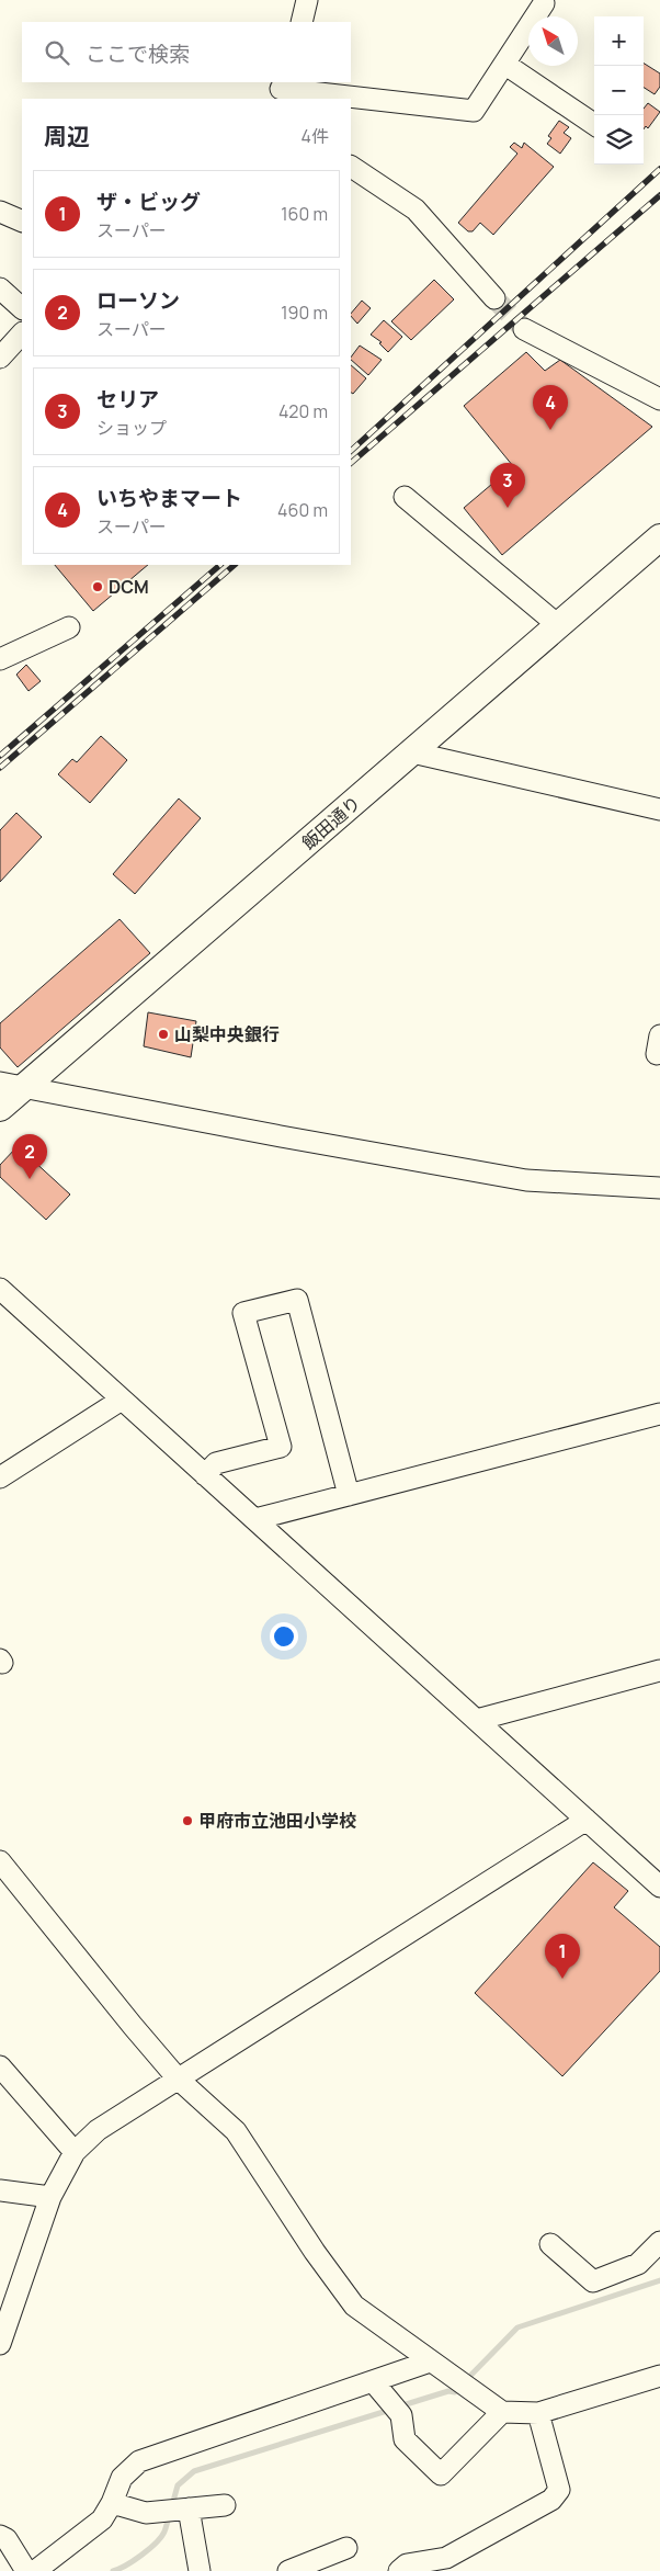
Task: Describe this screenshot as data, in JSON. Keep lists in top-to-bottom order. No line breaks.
{"streets":{"main road":["飯田通り"]},"places":["DCM","山梨中央銀行","甲府市立池田小学校"],"north":"top left","page":{"map_buttons":["+","−"],"search":"ここで検索","heading":["周辺","4件"],"list":[{"mark":"1","name":"ザ・ビッグ","note":"スーパー","value":"160 m"},{"mark":"2","name":"ローソン","note":"スーパー","value":"190 m"},{"mark":"3","name":"セリア","note":"ショップ","value":"420 m"},{"mark":"4","name":"いちやまマート","note":"スーパー","value":"460 m"}],"pins":["4","3","2","1"]}}
